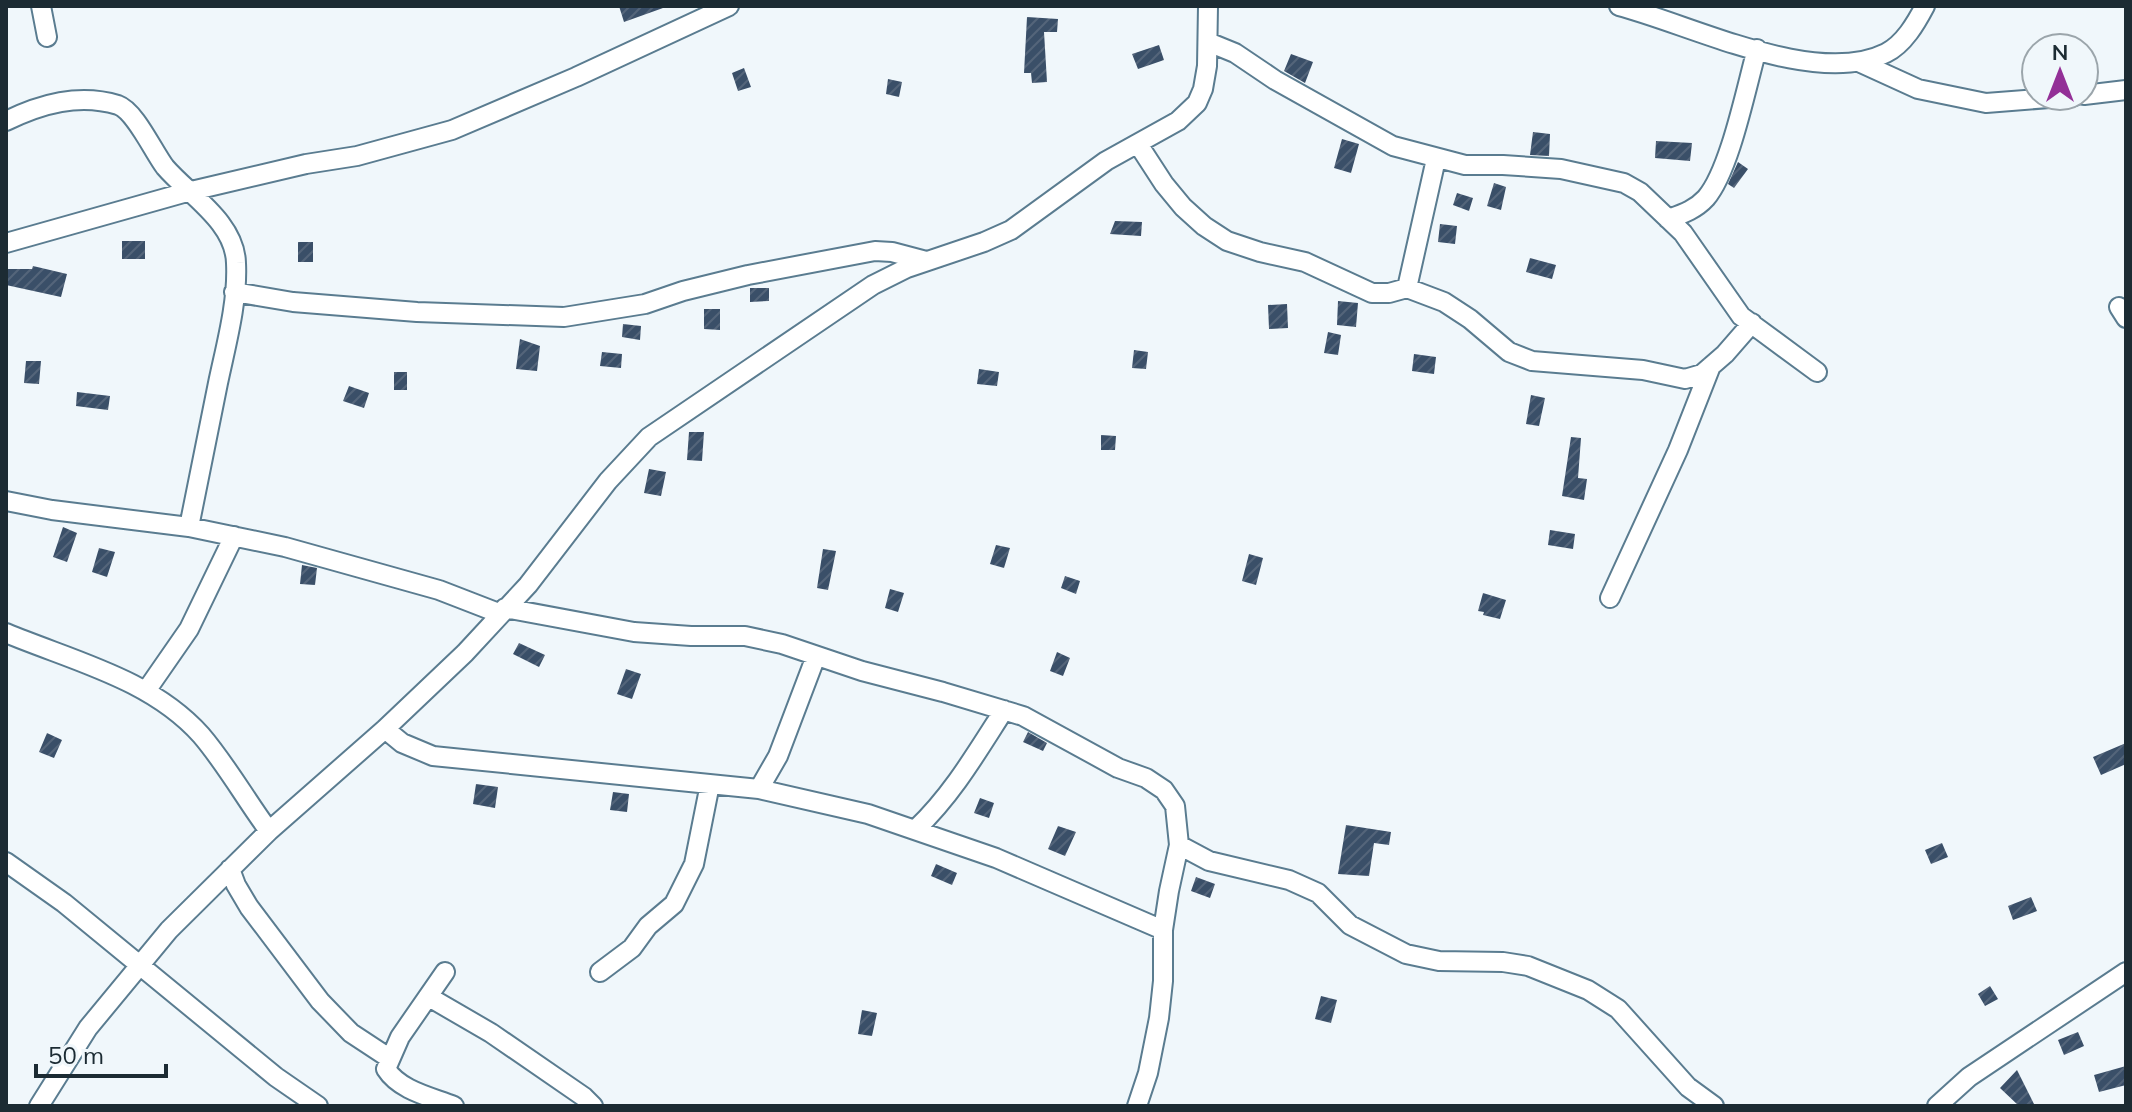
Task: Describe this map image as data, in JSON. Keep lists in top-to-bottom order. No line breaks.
{"scale_bar":"50 m","north":"top"}
